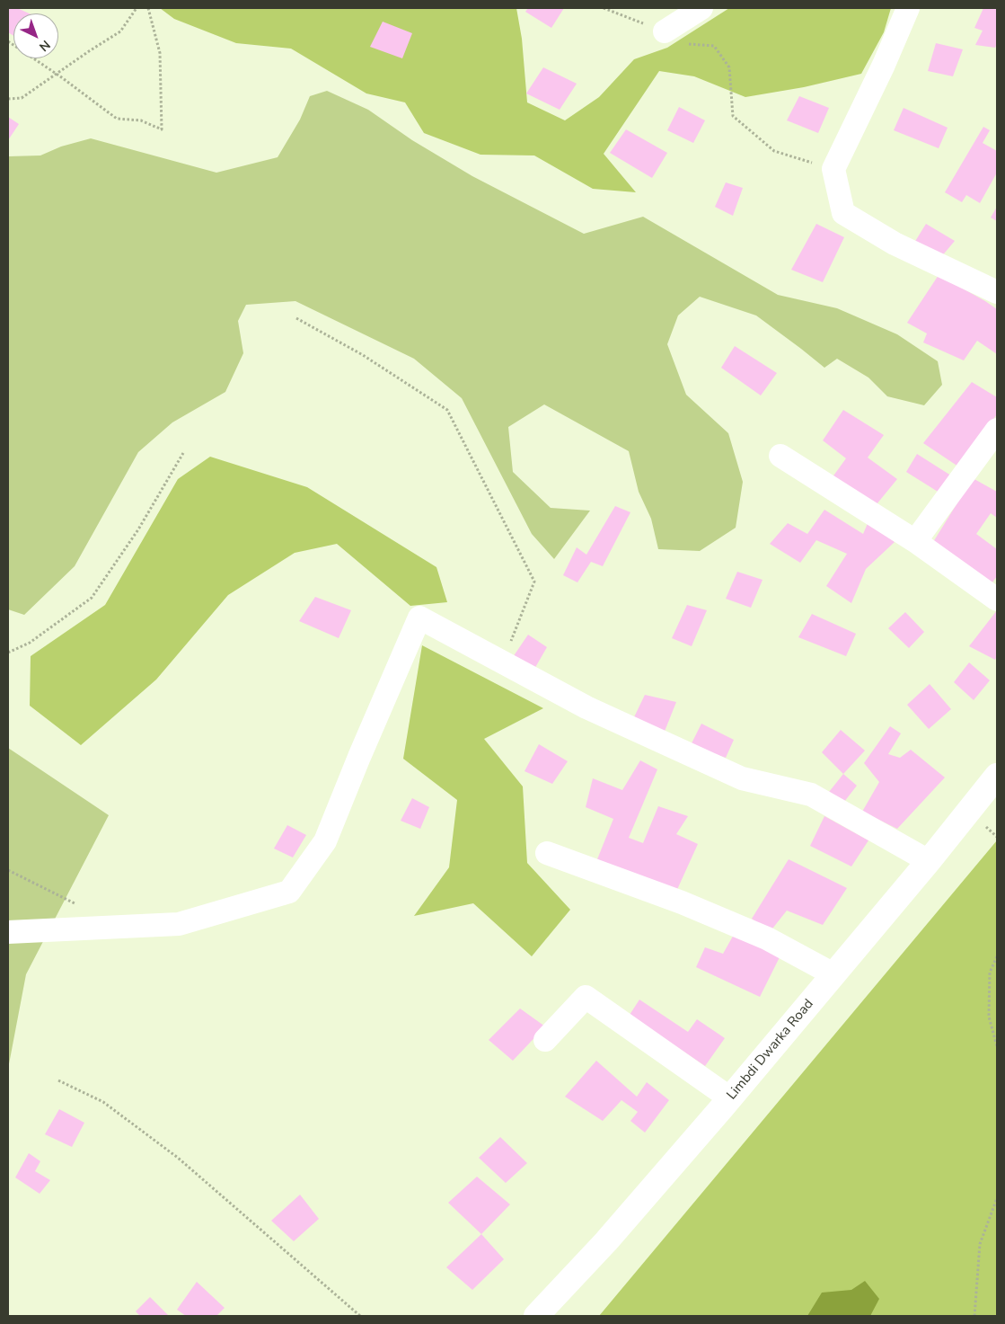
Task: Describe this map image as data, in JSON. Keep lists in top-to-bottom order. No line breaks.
{"streets":{"street":["Limbdi Dwarka Road"]},"north":"bottom right"}
